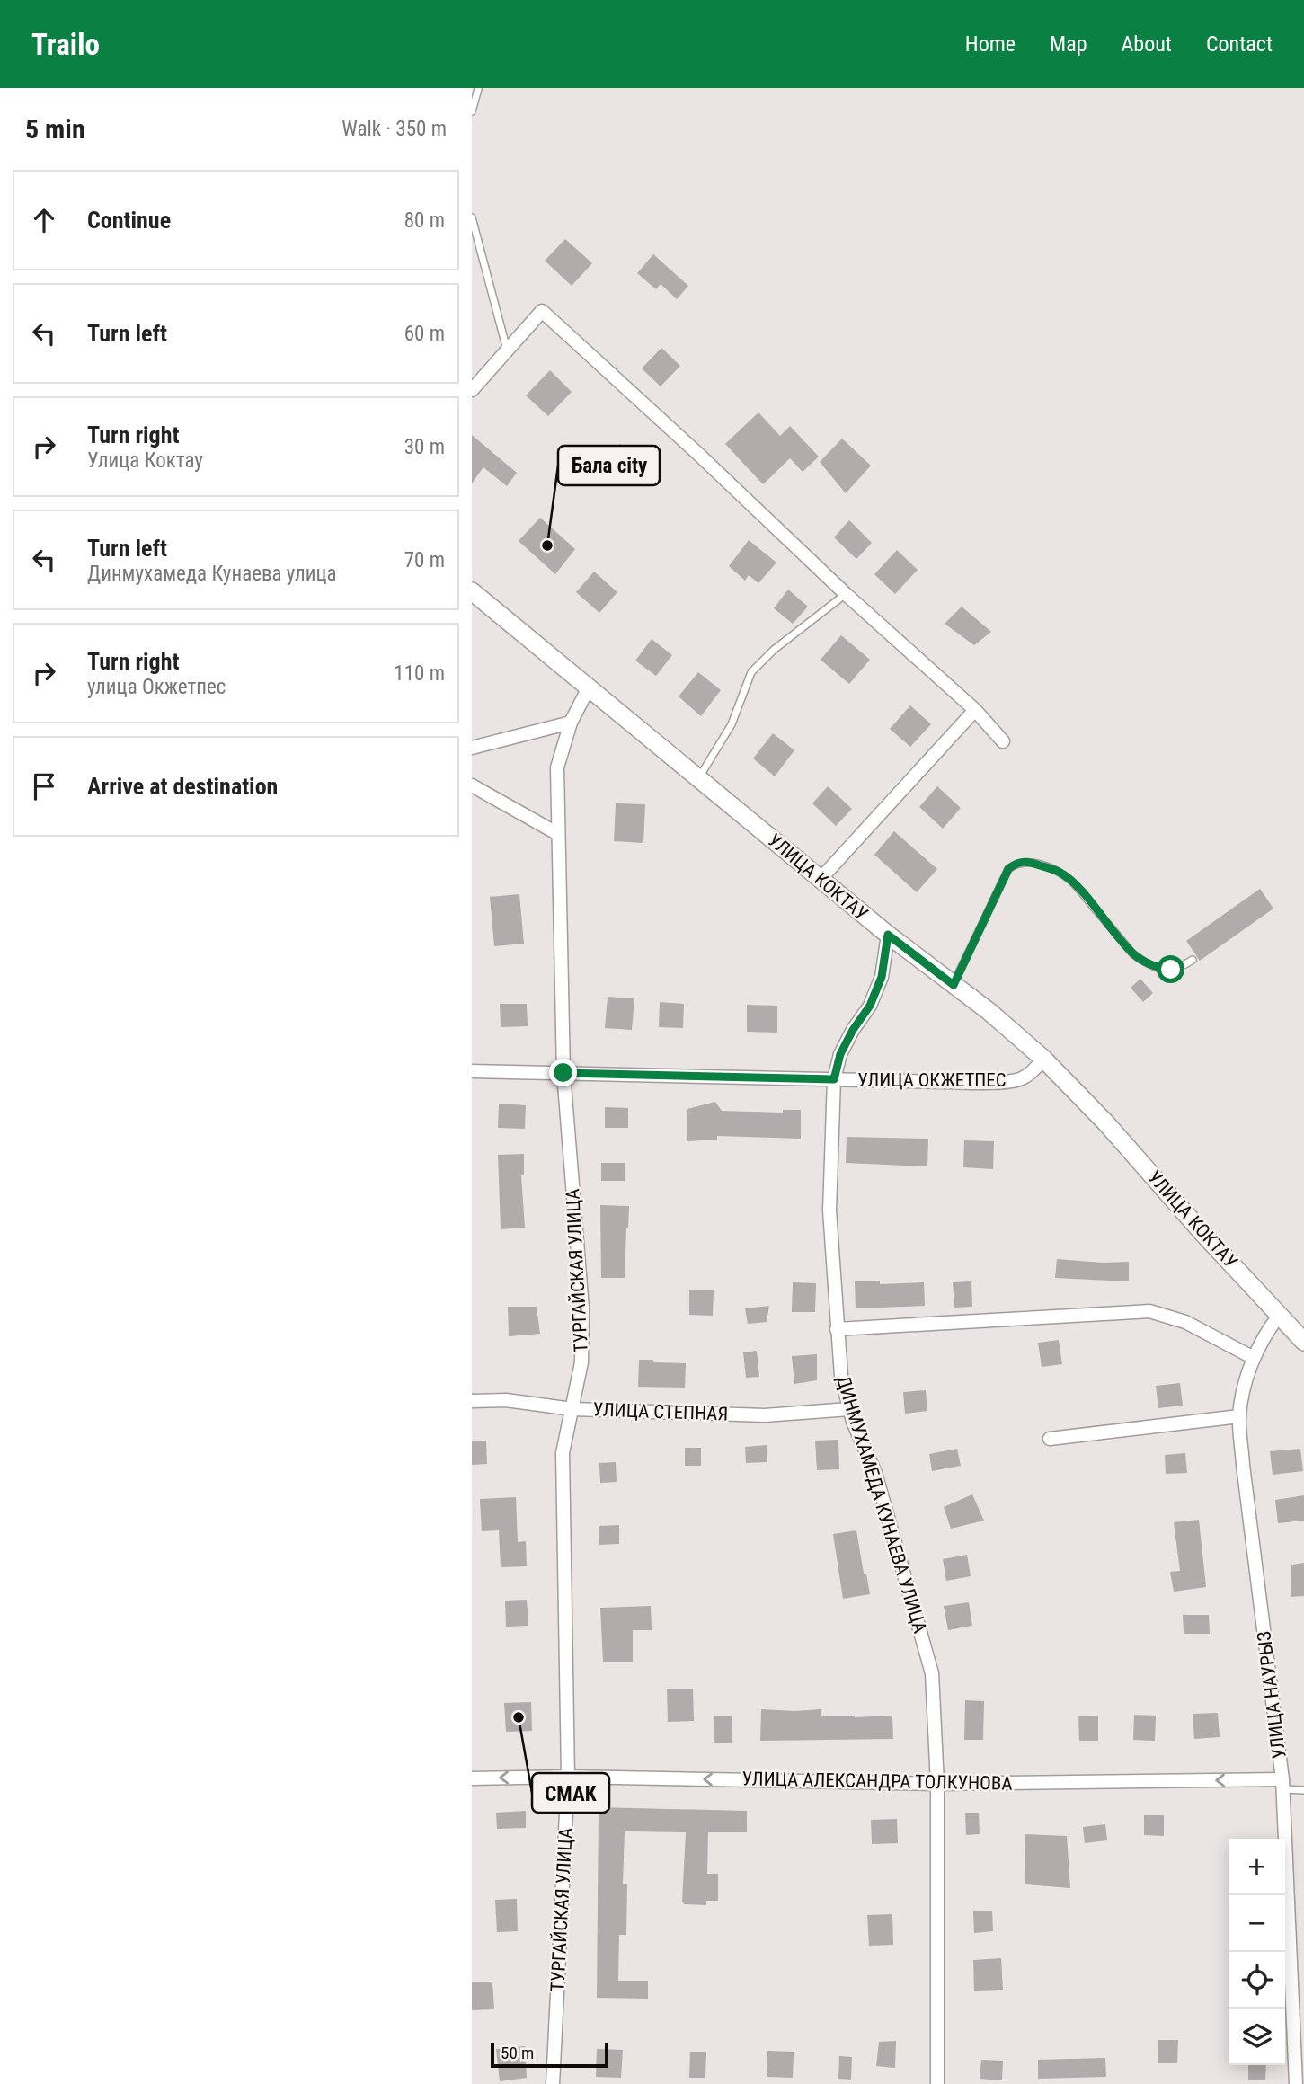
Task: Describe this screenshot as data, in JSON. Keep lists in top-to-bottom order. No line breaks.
{"streets":{"street":["УЛИЦА КОКТАУ","УЛИЦА ОКЖЕТПЕС","ТУРГАЙСКАЯ УЛИЦА","УЛИЦА СТЕПНАЯ","ДИНМУХАМЕДА КУНАЕВА УЛИЦА","УЛИЦА НАУРЫЗ","УЛИЦА АЛЕКСАНДРА ТОЛКУНОВА"]},"crossings":[["УЛИЦА КОКТАУ","УЛИЦА ОКЖЕТПЕС"],["УЛИЦА КОКТАУ","ТУРГАЙСКАЯ УЛИЦА"],["УЛИЦА КОКТАУ","ДИНМУХАМЕДА КУНАЕВА УЛИЦА"],["УЛИЦА КОКТАУ","УЛИЦА НАУРЫЗ"],["УЛИЦА ОКЖЕТПЕС","ТУРГАЙСКАЯ УЛИЦА"],["УЛИЦА ОКЖЕТПЕС","ДИНМУХАМЕДА КУНАЕВА УЛИЦА"],["ТУРГАЙСКАЯ УЛИЦА","УЛИЦА СТЕПНАЯ"],["ТУРГАЙСКАЯ УЛИЦА","УЛИЦА АЛЕКСАНДРА ТОЛКУНОВА"],["УЛИЦА СТЕПНАЯ","ДИНМУХАМЕДА КУНАЕВА УЛИЦА"],["ДИНМУХАМЕДА КУНАЕВА УЛИЦА","УЛИЦА АЛЕКСАНДРА ТОЛКУНОВА"],["УЛИЦА НАУРЫЗ","УЛИЦА АЛЕКСАНДРА ТОЛКУНОВА"]],"one_way":["УЛИЦА АЛЕКСАНДРА ТОЛКУНОВА"],"places":["Бала city","СМАК"],"scale_bar":"50 m","page":{"header":"Trailo","nav":["Home","Map","About","Contact"],"heading":["5 min","Walk · 350 m"],"list":[["Continue","80 m"],["Turn left","60 m"],["Turn right","Улица Коктау","30 m"],["Turn left","Динмухамеда Кунаева улица","70 m"],["Turn right","улица Окжетпес","110 m"],"Arrive at destination"],"map_buttons":["+","−"],"scale":"50 m"}}
